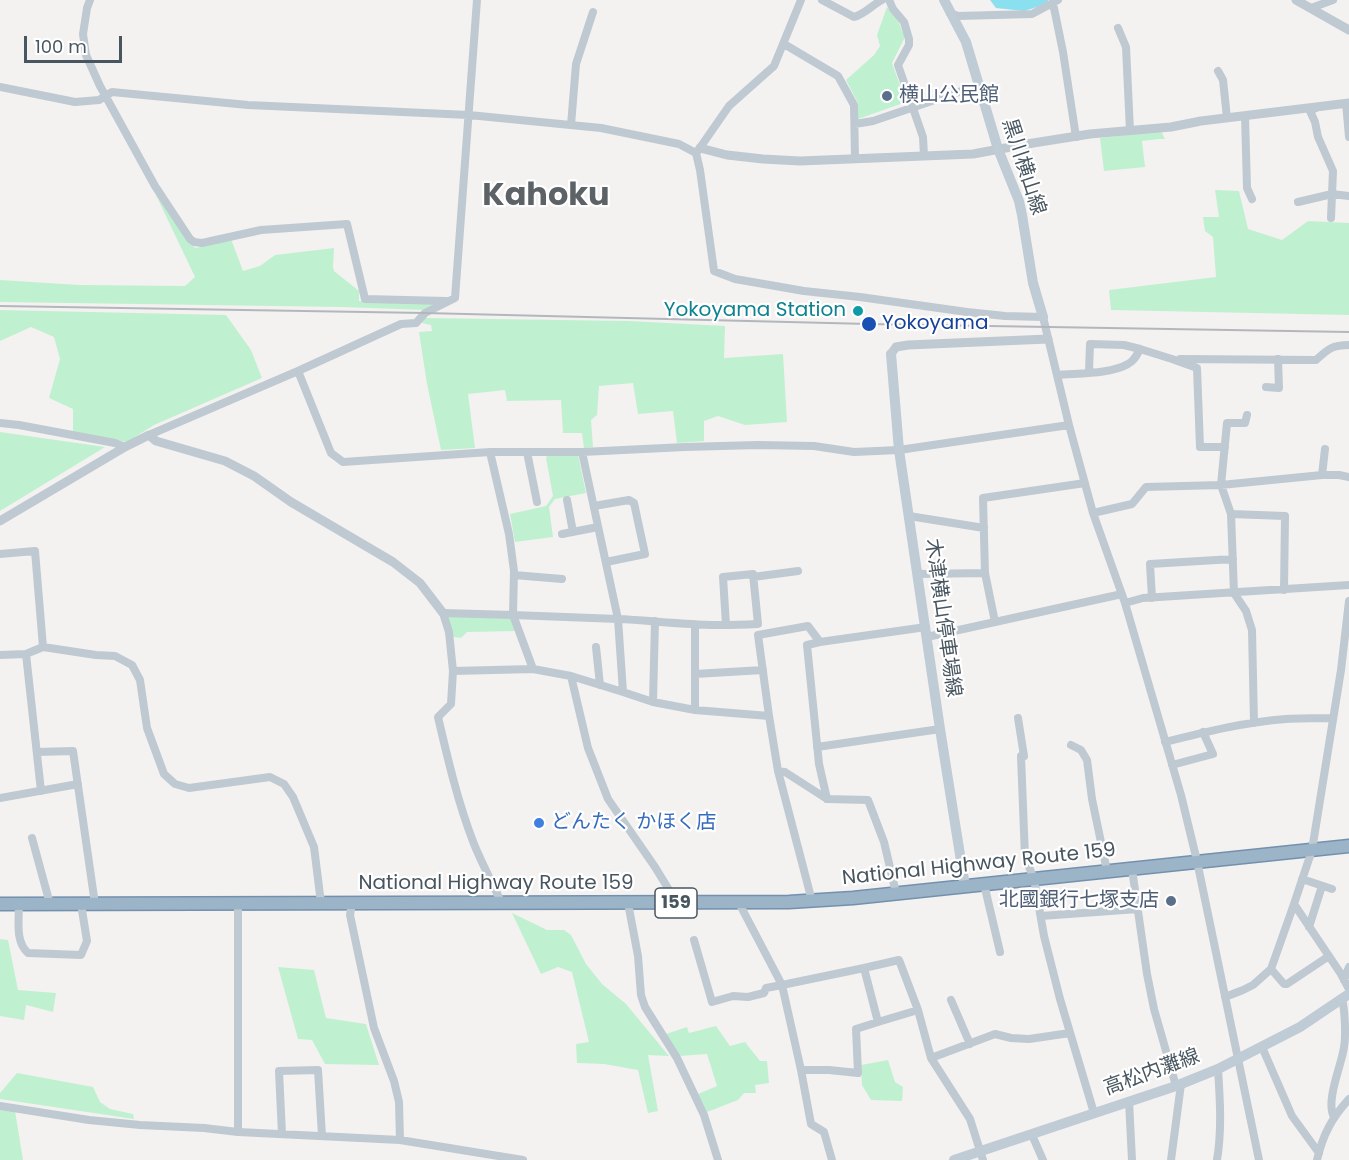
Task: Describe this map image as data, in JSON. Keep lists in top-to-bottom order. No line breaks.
{"streets":{"highway":["National Highway Route 159","159"],"main road":["黒川横山線","木津横山停車場線","高松内灘線"]},"crossings":[["木津横山停車場線","National Highway Route 159"]],"districts":["Kahoku"],"places":["横山公民館","Yokoyama Station","Yokoyama","どんたく かほく店","北國銀行七塚支店"],"scale_bar":"100 m"}
